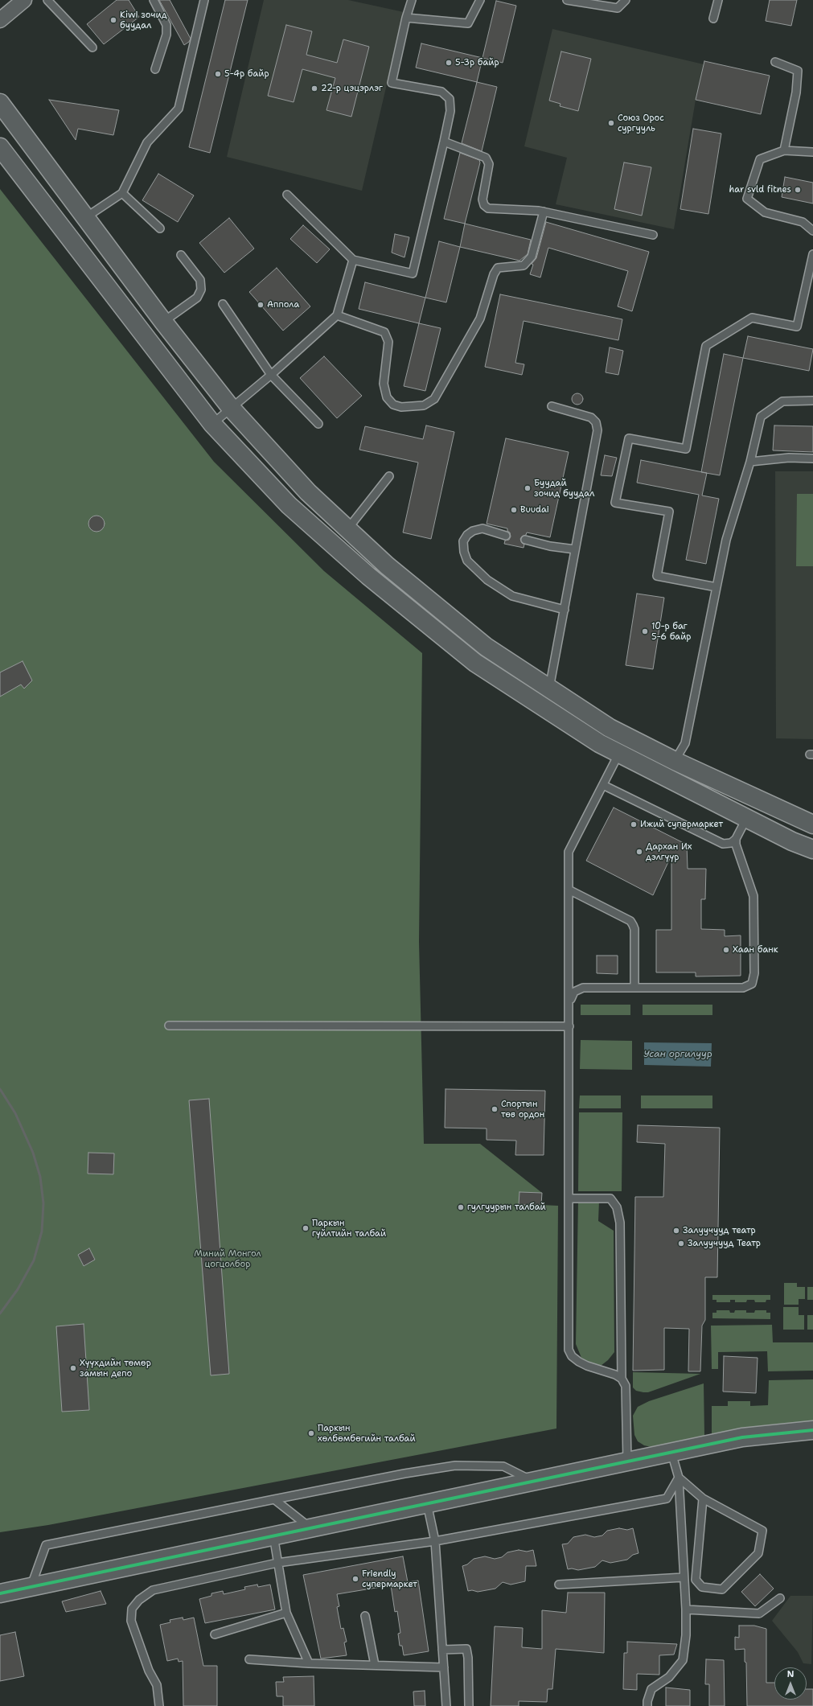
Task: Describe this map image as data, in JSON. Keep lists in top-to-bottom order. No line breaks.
{"water":["Усан оргилуур"],"parks":["Миний Монгол цогцолбор"],"places":["Kiwi зочид буудал","5-3р байр","5-4р байр","22-р цэцэрлэг","Союз Орос сургууль","har svld fitnes","Аппола","Буудай зочид буудал","Buudai","10-р баг 5-6 байр","Ижий супермаркет","Дархан Их дэлгүүр","Хаан банк","Спортын төв ордон","гулгуурын талбай","Паркын гүйлтийн талбай","Залуучууд театр","Залуучууд Театр","Хүүхдийн төмөр замын депо","Паркын хөлбөмбөгийн талбай","Friendly супермаркет"],"north":"top"}
